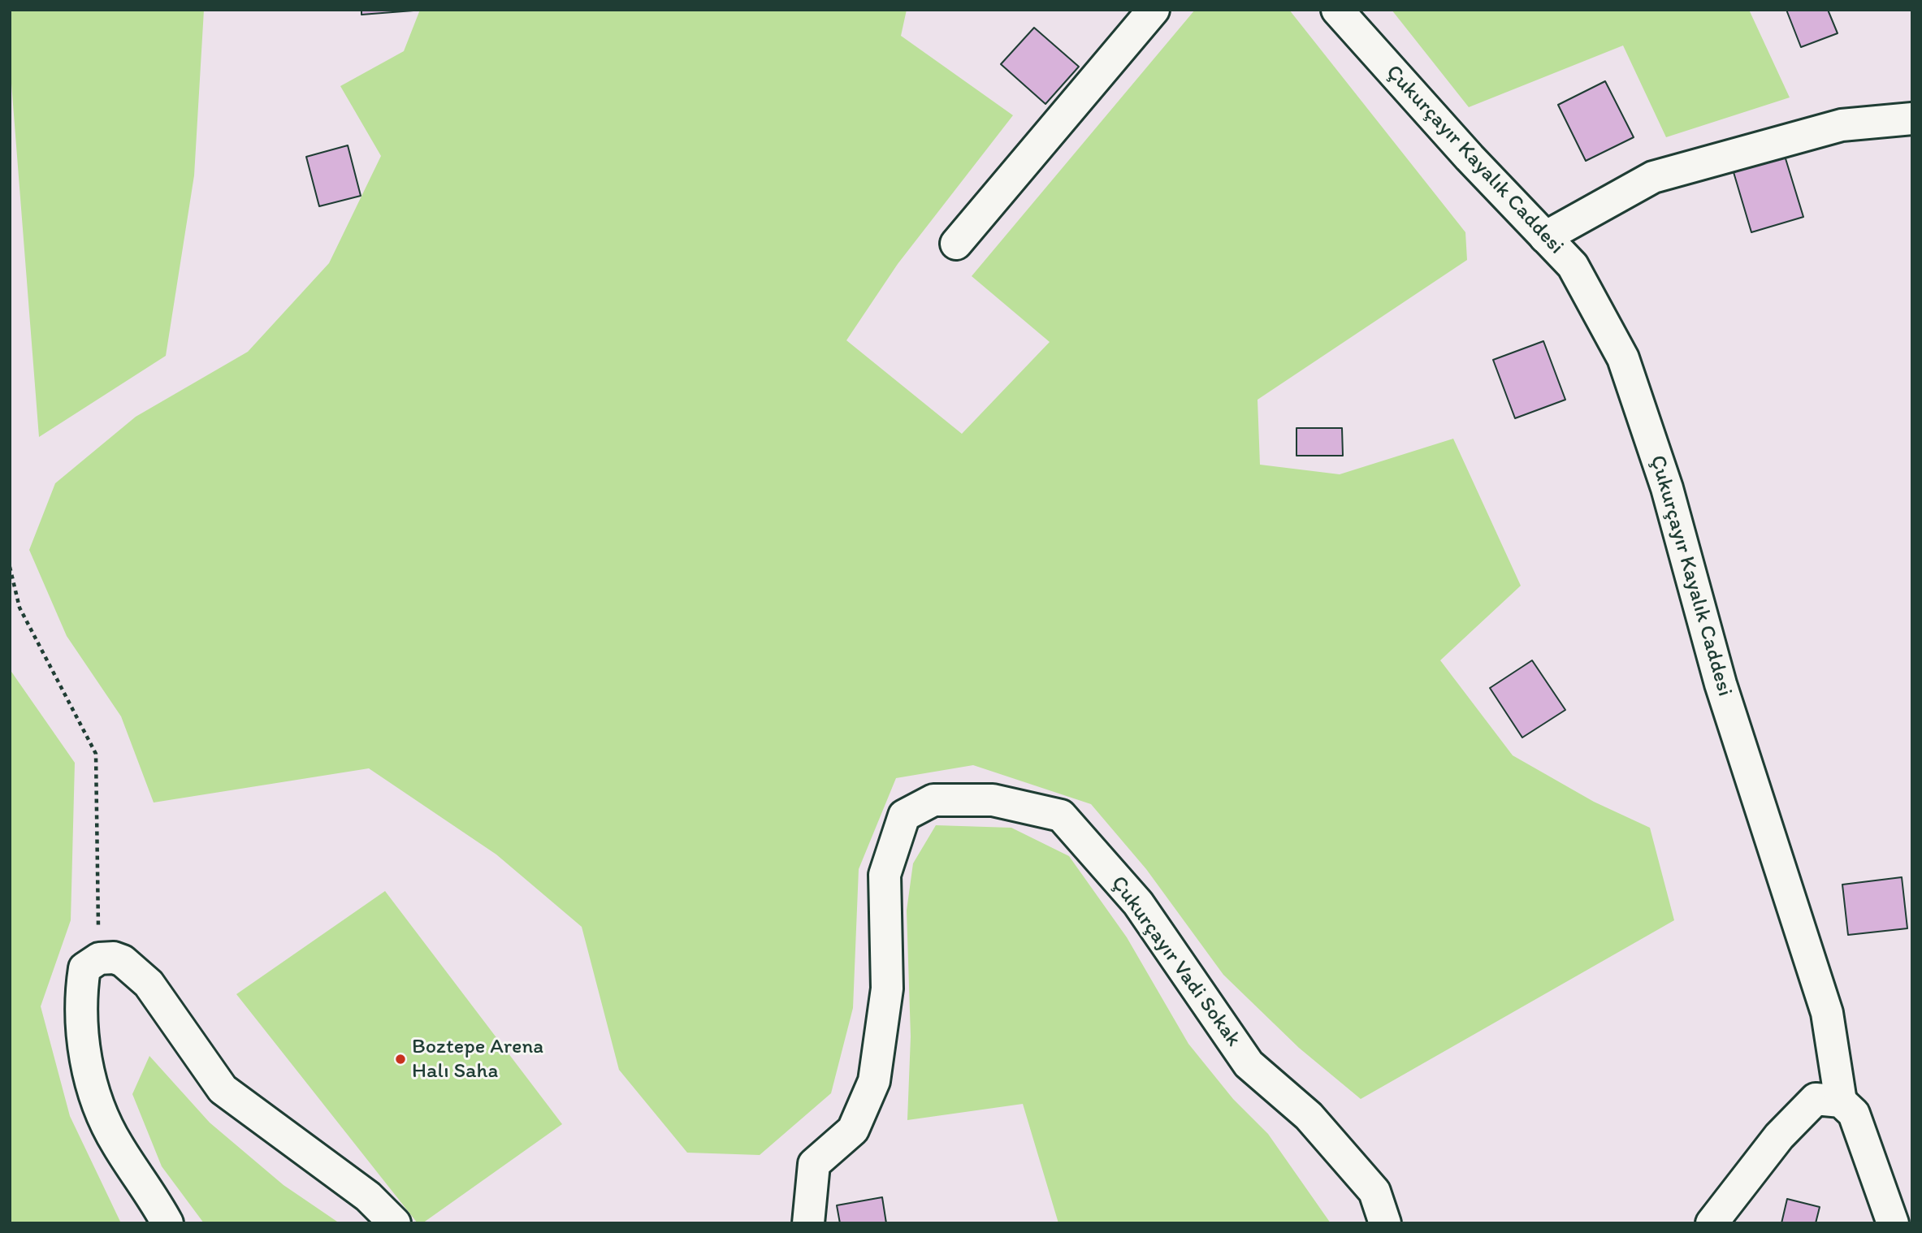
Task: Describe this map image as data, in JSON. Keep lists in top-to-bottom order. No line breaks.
{"streets":{"street":["Çukurçayır Kayalık Caddesi","Çukurçayır Vadi Sokak"]},"places":["Boztepe Arena Halı Saha"]}
